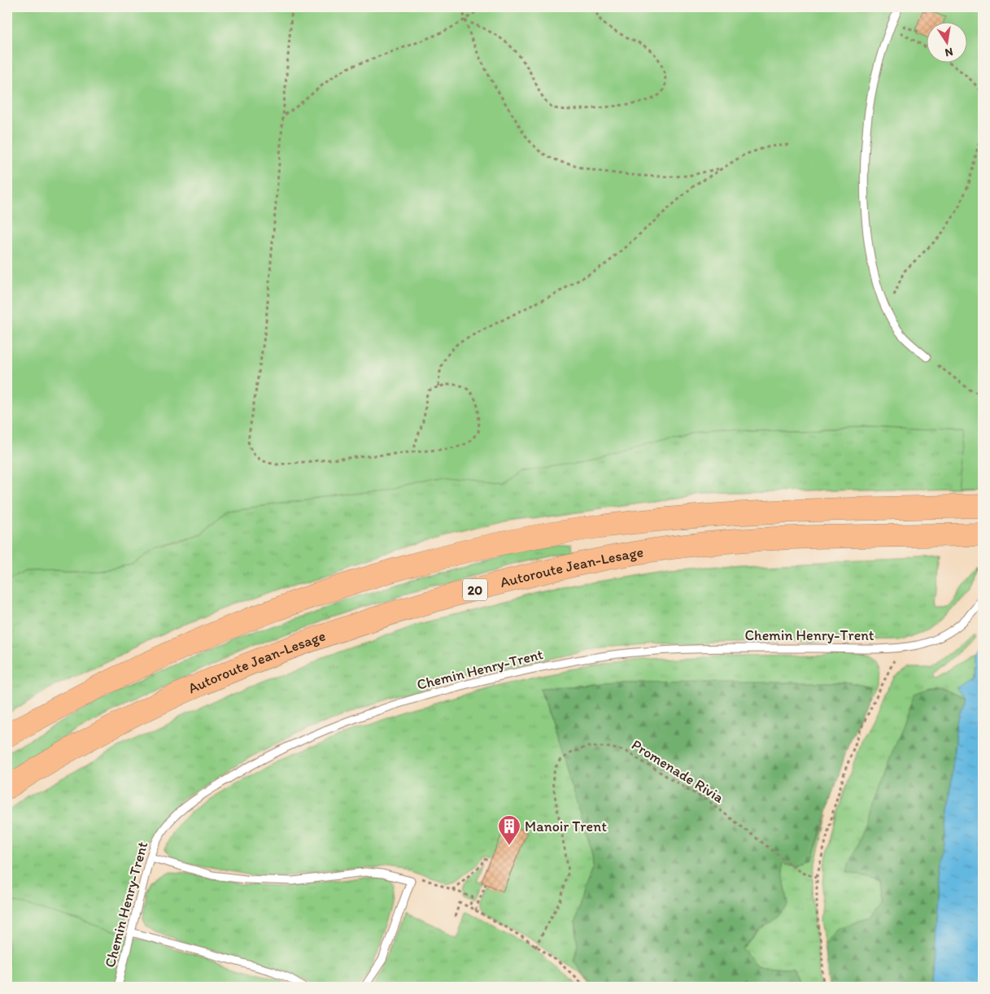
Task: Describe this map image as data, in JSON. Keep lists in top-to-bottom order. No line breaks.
{"streets":{"highway":["Autoroute Jean-Lesage","20"],"lane":["Chemin Henry-Trent"],"path":["Promenade Rivia"]},"places":{"building":["Manoir Trent"]},"north":"bottom"}
